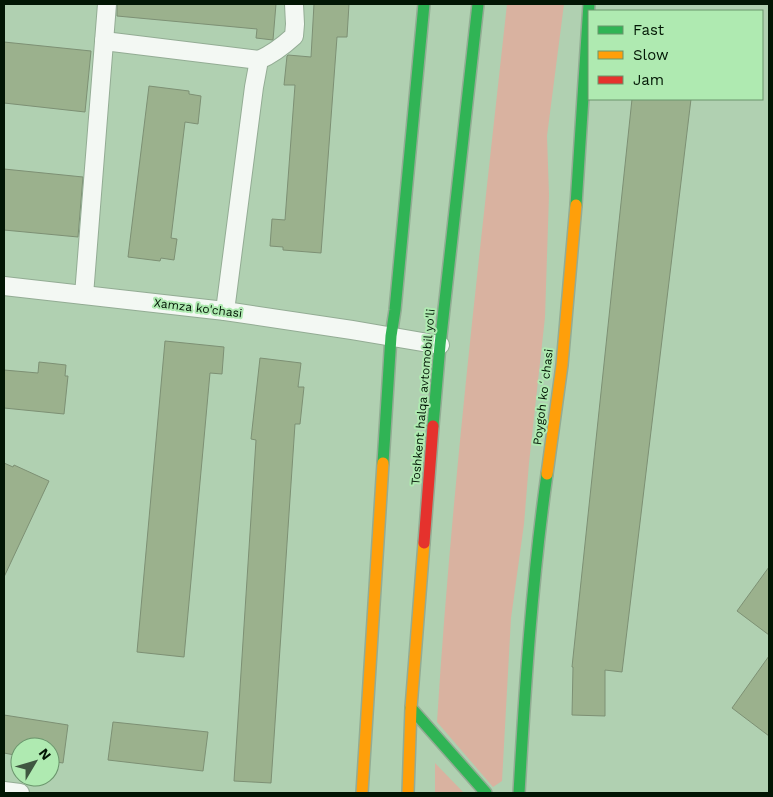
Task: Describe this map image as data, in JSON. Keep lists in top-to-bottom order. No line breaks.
{"streets":{"main road":["Toshkent halqa avtomobil yo'li","Poygoh koʻchasi"],"street":["Xamza ko'chasi"]},"crossings":[["Xamza ko'chasi","Toshkent halqa avtomobil yo'li"]],"legend":["Fast","Slow","Jam"],"north":"top right"}
